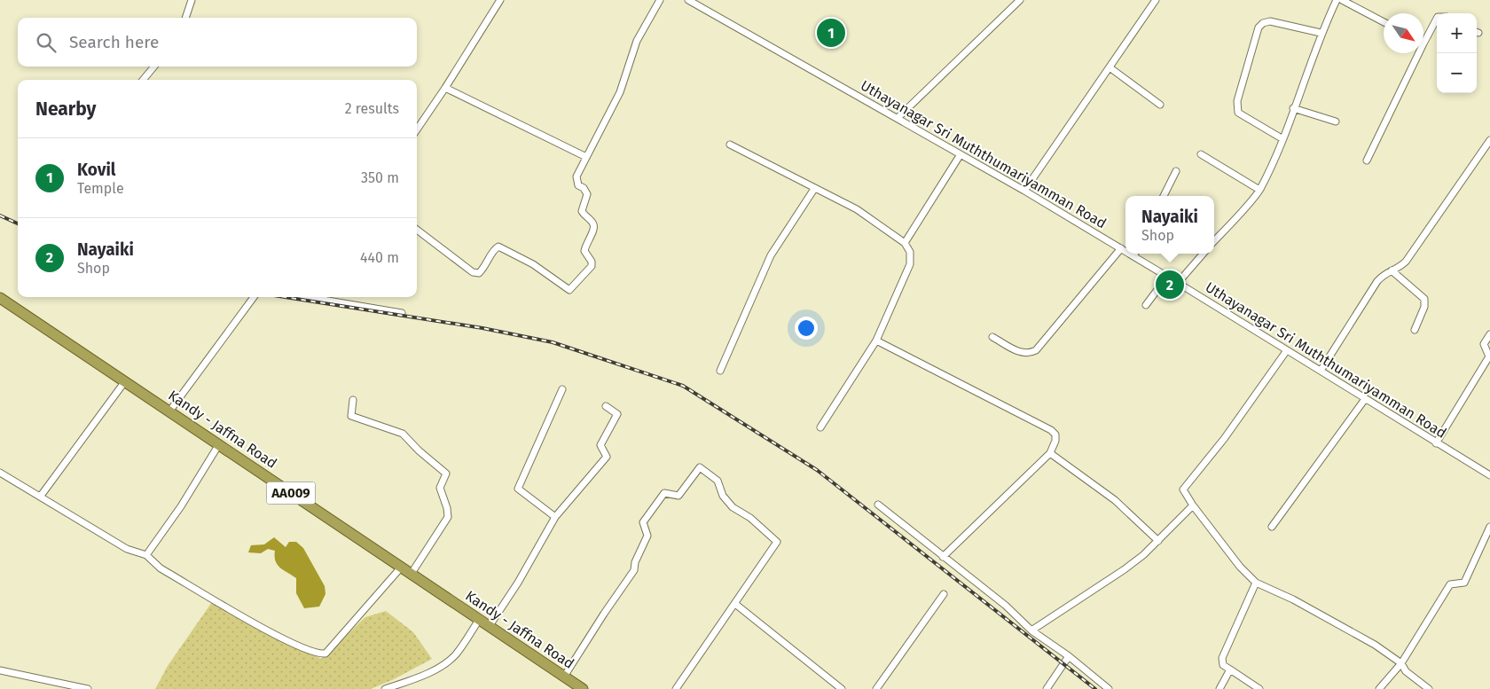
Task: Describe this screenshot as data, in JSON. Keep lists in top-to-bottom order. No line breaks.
{"streets":{"highway":["Kandy - Jaffna Road","AA009"],"street":["Uthayanagar Sri Muththumariyamman Road"]},"north":"bottom right","page":{"map_buttons":["+","−"],"pins":["1","2"],"search":"Search here","heading":["Nearby","2 results"],"list":[{"mark":"1","name":"Kovil","note":"Temple","value":"350 m"},{"mark":"2","name":"Nayaiki","note":"Shop","value":"440 m"}],"popup":["Nayaiki","Shop"]}}
